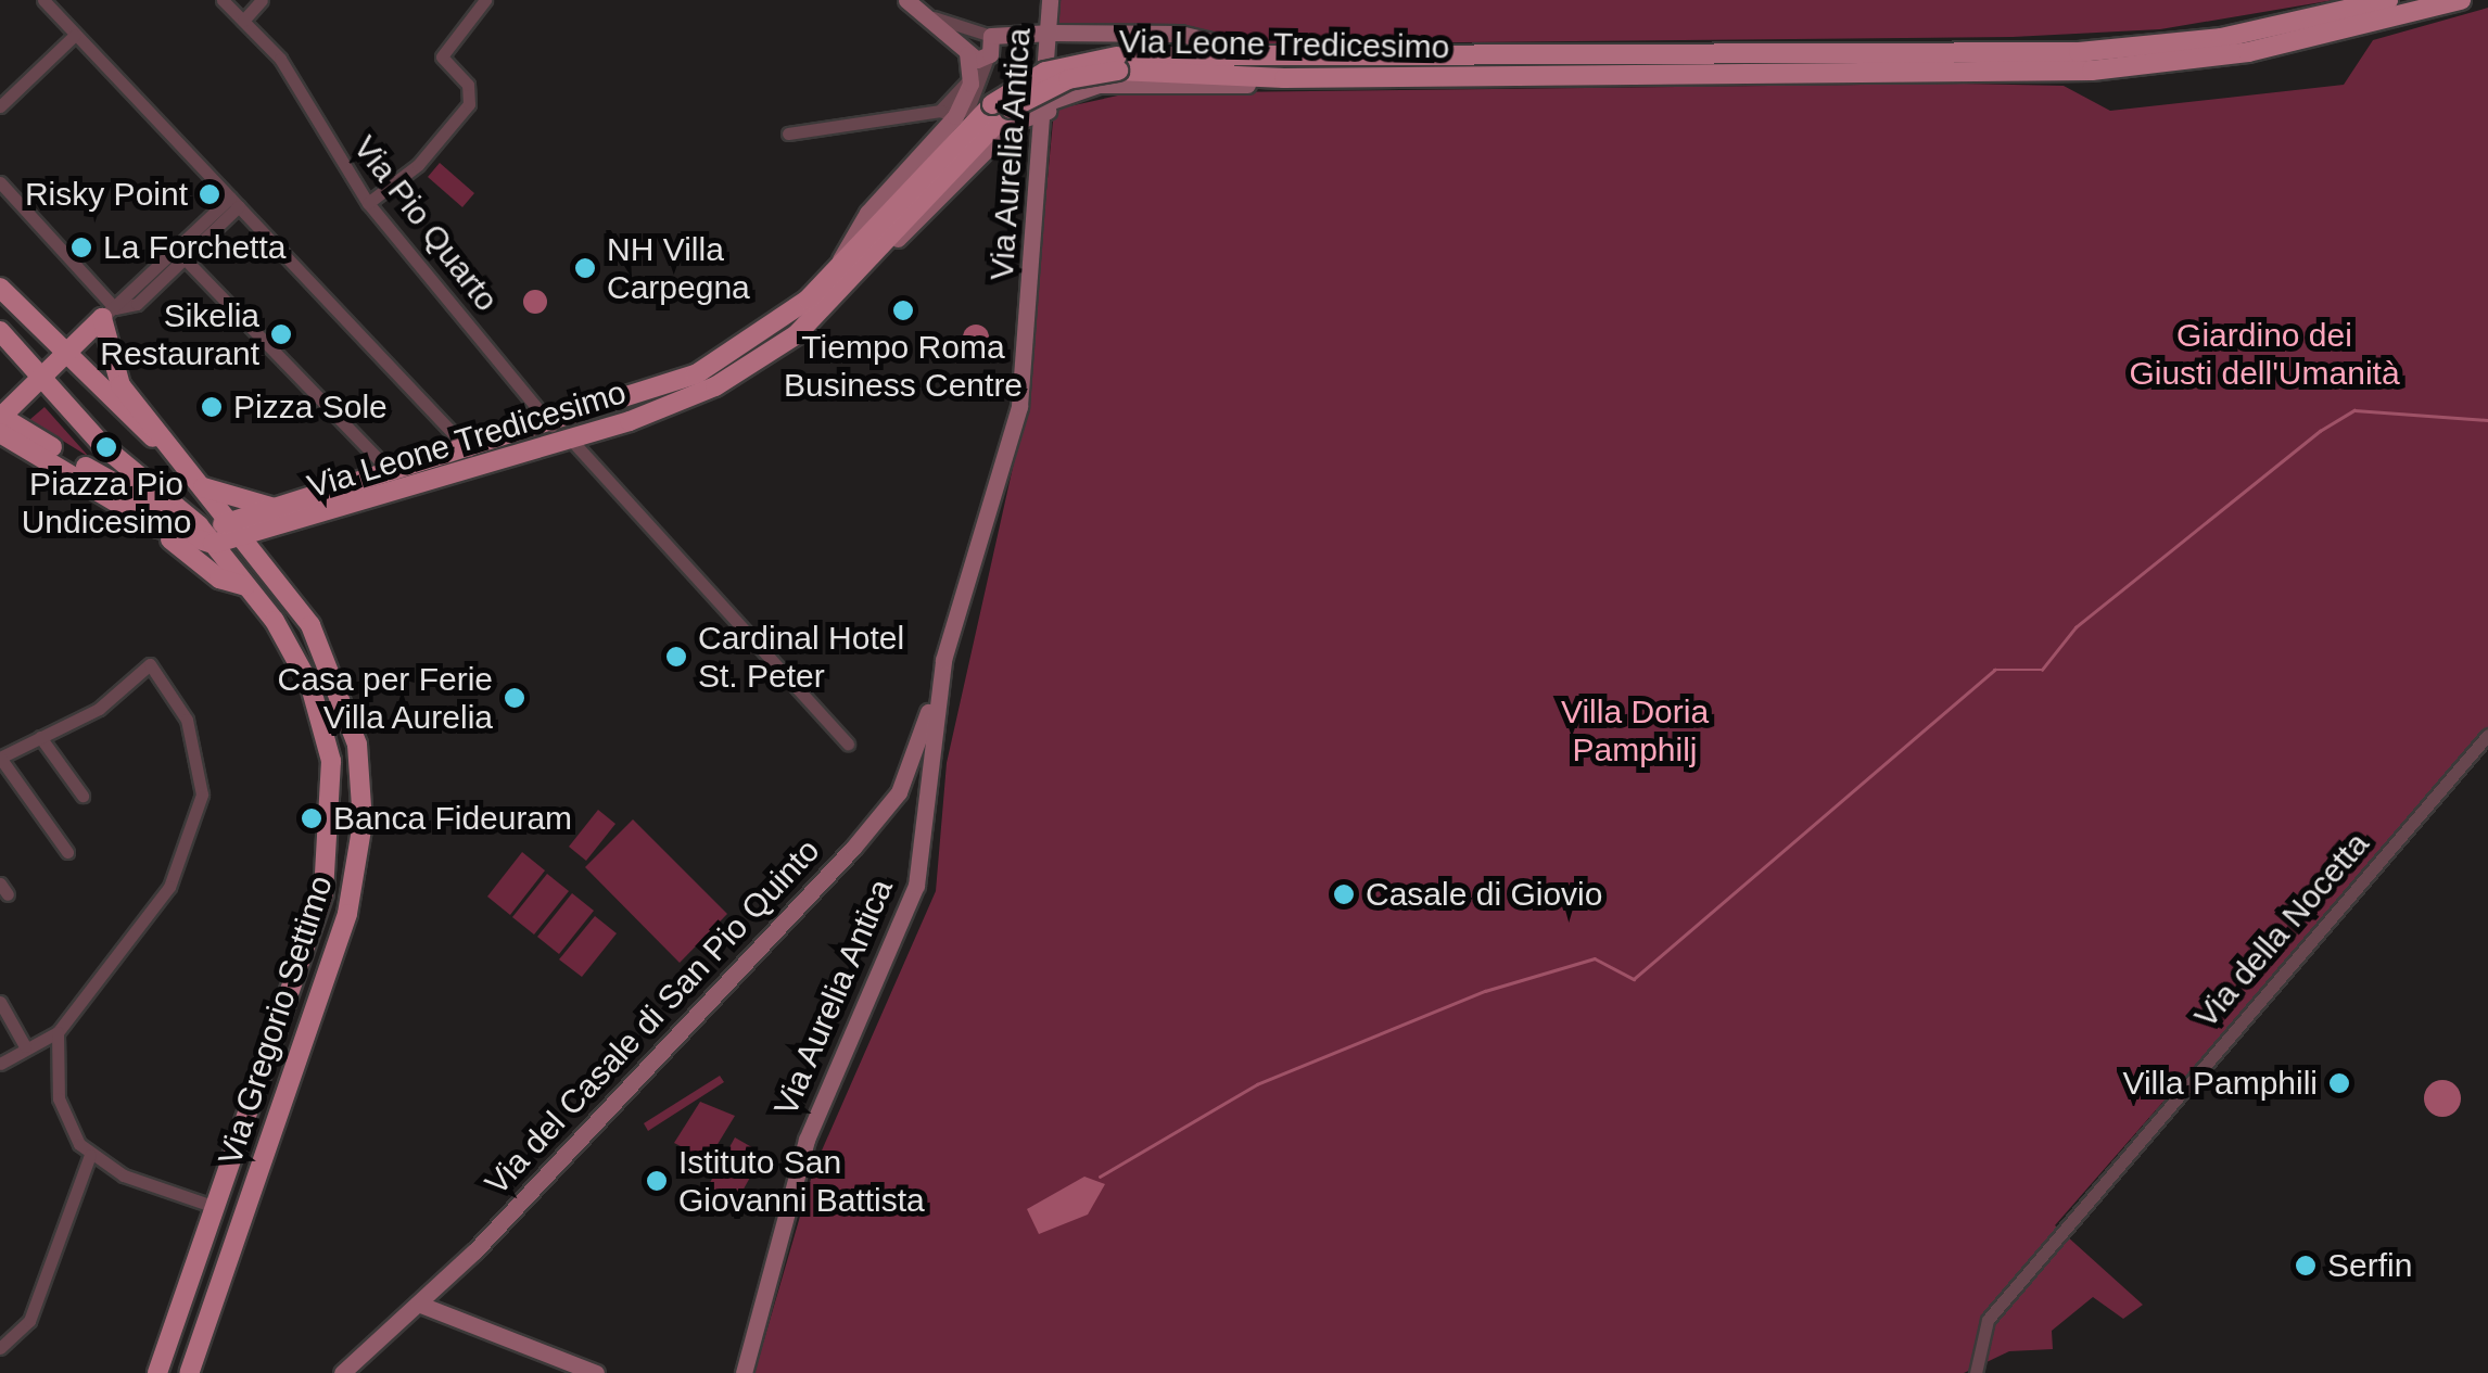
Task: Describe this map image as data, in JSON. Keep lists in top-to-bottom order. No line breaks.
{"streets":{"main road":["Via Leone Tredicesimo","Via Aurelia Antica","Via del Casale di San Pio Quinto","Via Gregorio Settimo"],"street":["Via Pio Quarto","Via della Nocetta"]},"crossings":[["Via Leone Tredicesimo","Via Pio Quarto"],["Via Aurelia Antica","Via del Casale di San Pio Quinto"]],"parks":["Giardino dei Giusti dell'Umanità","Villa Doria Pamphilj"],"places":["Risky Point","La Forchetta","NH Villa Carpegna","Tiempo Roma Business Centre","Sikelia Restaurant","Pizza Sole","Piazza Pio Undicesimo","Cardinal Hotel St. Peter","Casa per Ferie Villa Aurelia","Banca Fideuram","Casale di Giovio","Villa Pamphili","Istituto San Giovanni Battista","Serfin"]}
